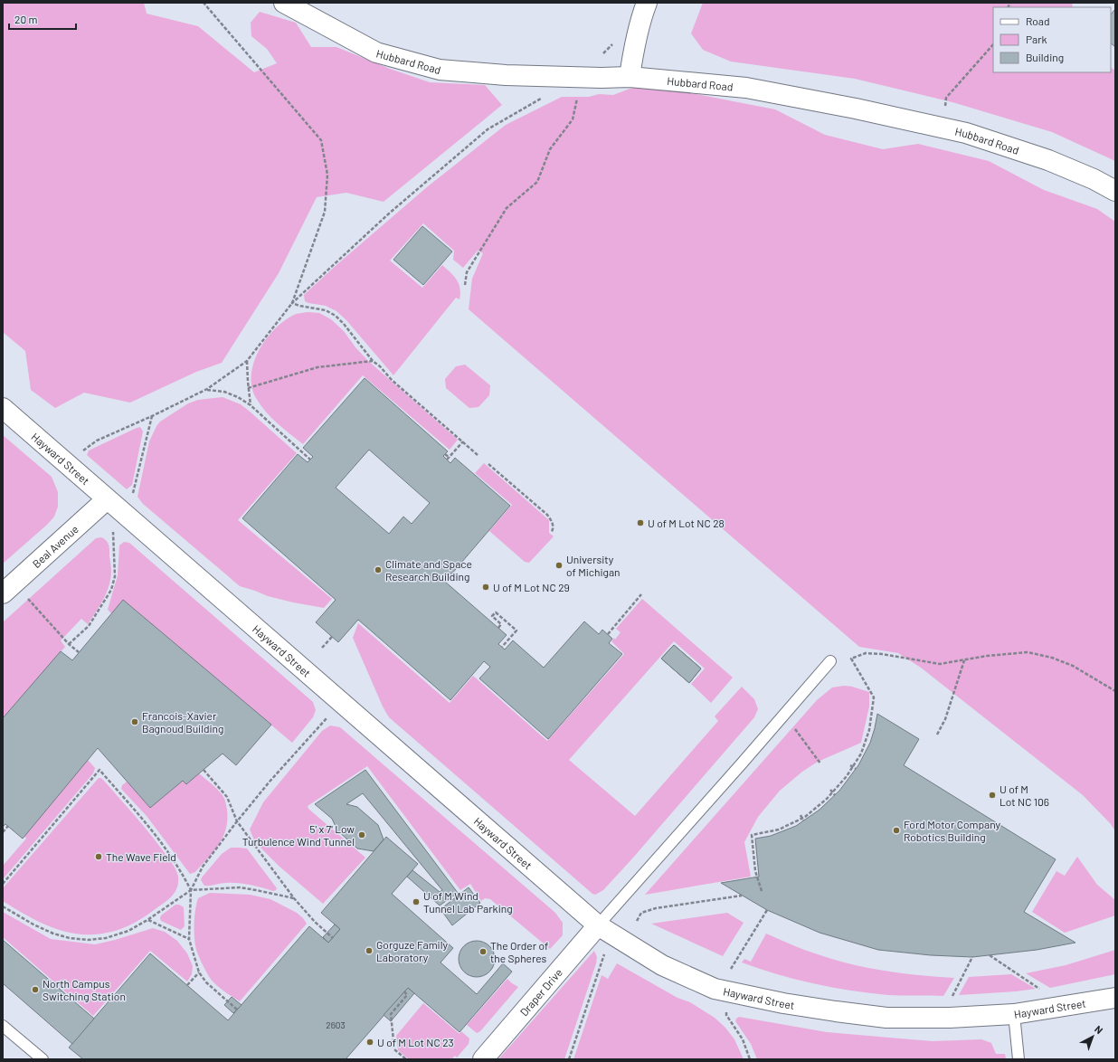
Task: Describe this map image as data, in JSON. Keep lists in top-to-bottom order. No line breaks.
{"streets":{"street":["Hubbard Road","Hayward Street","Beal Avenue","Draper Drive"]},"crossings":[["Hayward Street","Beal Avenue"],["Hayward Street","Draper Drive"]],"places":["U of M Lot NC 28","University of Michigan","Climate and Space Research Building","U of M Lot NC 29","Francois‑Xavier Bagnoud Building","U of M Lot NC 106","Ford Motor Company Robotics Building","5' x 7' Low Turbulence Wind Tunnel","The Wave Field","U of M Wind Tunnel Lab Parking","Gorguze Family Laboratory","The Order of the Spheres","North Campus Switching Station","U of M Lot NC 23"],"house_numbers":["2603"],"legend":["Road","Park","Building"],"scale_bar":"20 m","north":"top right"}
